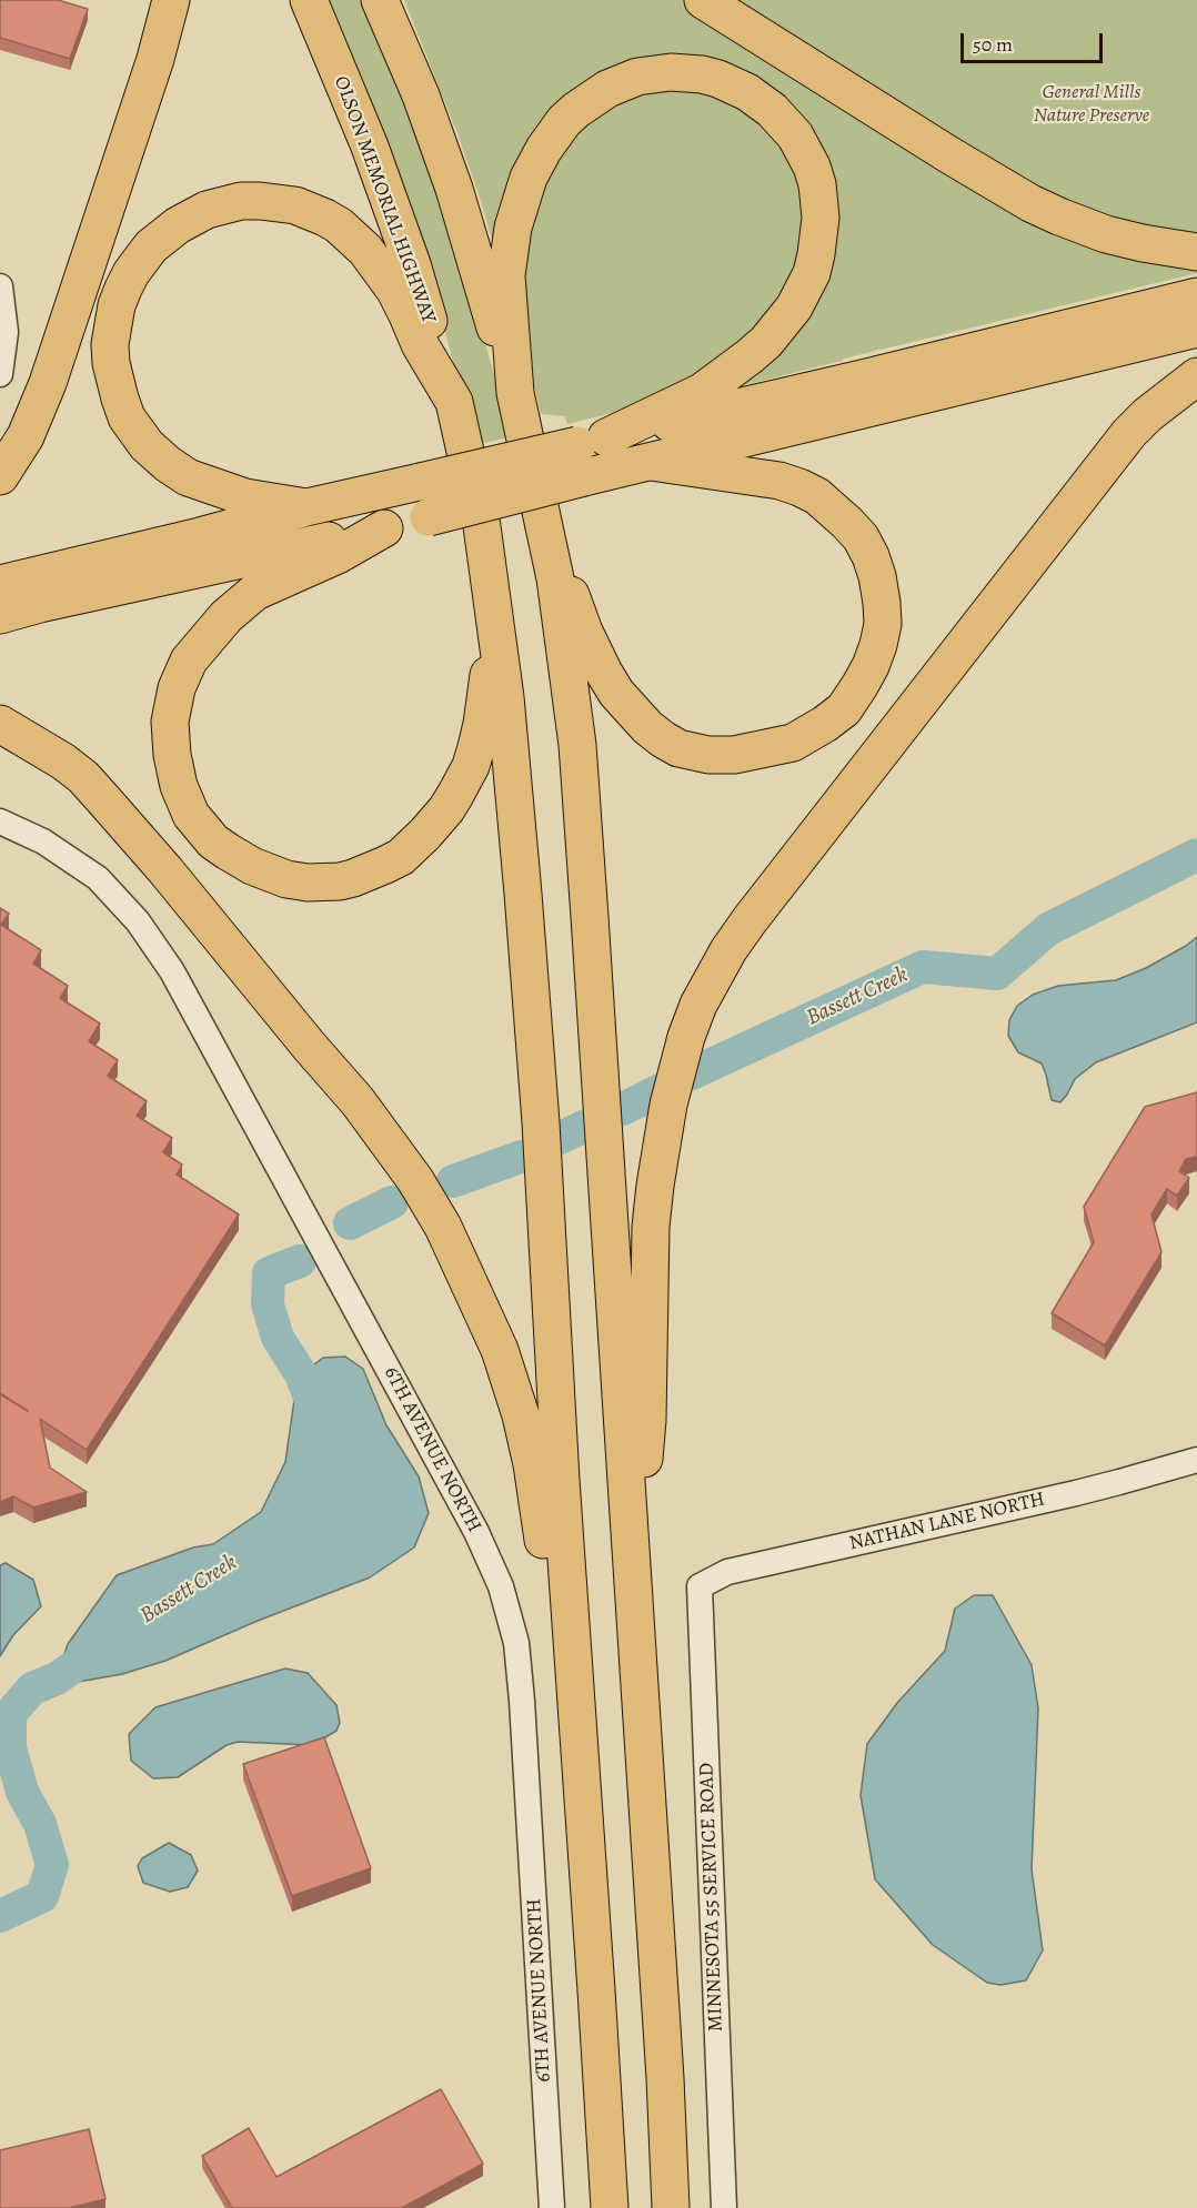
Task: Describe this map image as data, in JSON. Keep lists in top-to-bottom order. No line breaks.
{"streets":{"highway":["OLSON MEMORIAL HIGHWAY"],"street":["6TH AVENUE NORTH","NATHAN LANE NORTH","MINNESOTA 55 SERVICE ROAD"]},"crossings":[["NATHAN LANE NORTH","MINNESOTA 55 SERVICE ROAD"]],"water":["Bassett Creek"],"parks":["General Mills Nature Preserve"],"scale_bar":"50 m"}
